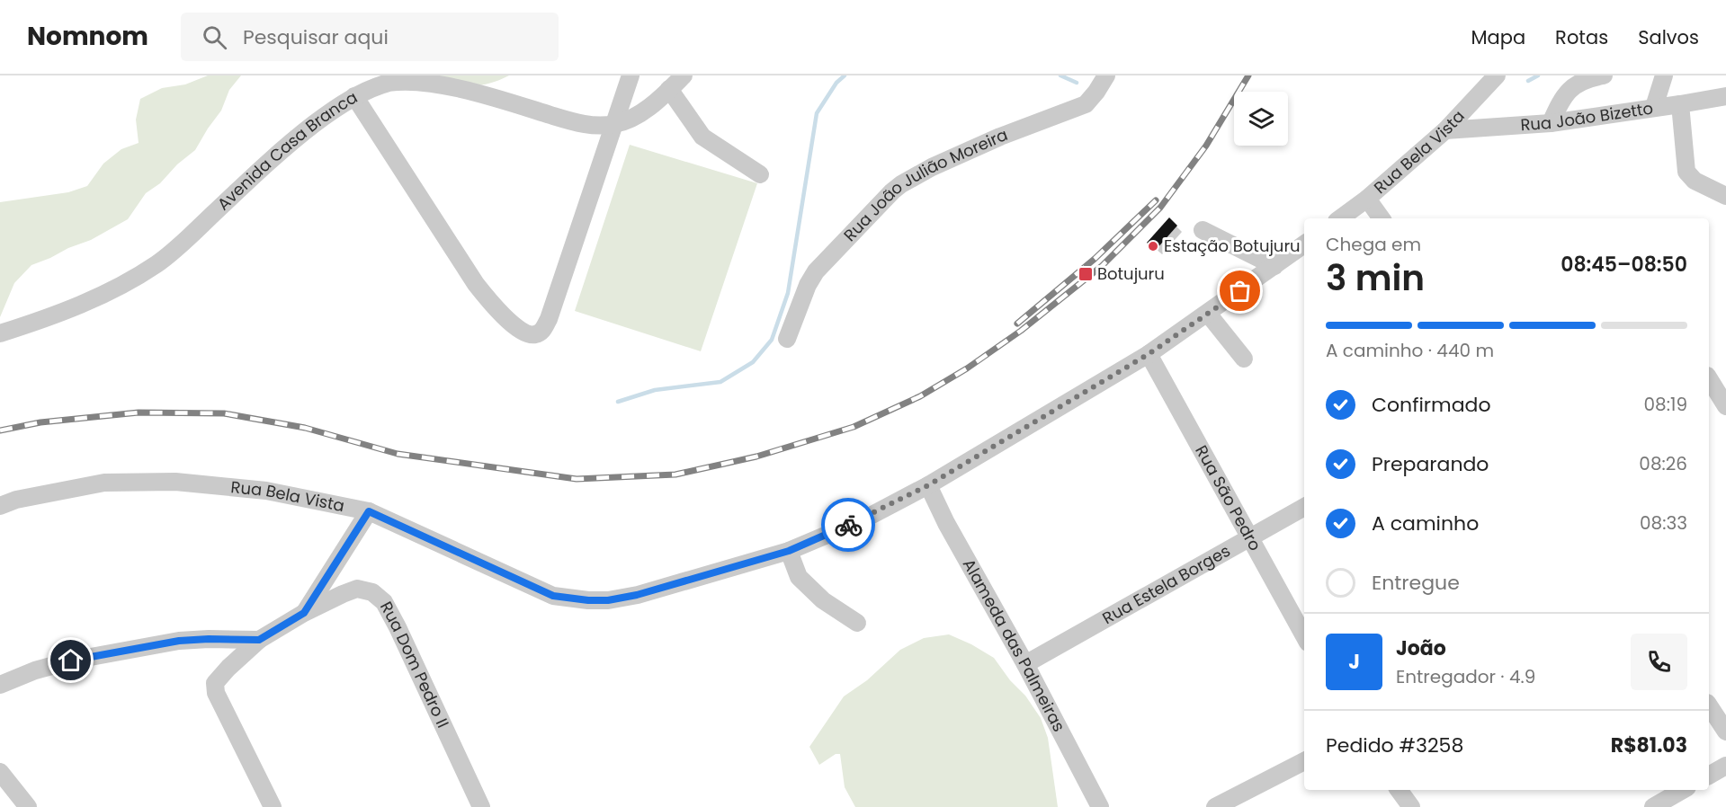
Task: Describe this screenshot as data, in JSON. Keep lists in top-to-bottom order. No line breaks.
{"streets":{"street":["Rua João Bizetto","Rua Bela Vista","Avenida Casa Branca","Rua João Julião Moreira","Rua São Pedro","Rua Estela Borges","Alameda das Palmeiras","Rua Dom Pedro II"]},"crossings":[["Rua João Bizetto","Rua Bela Vista"],["Rua Bela Vista","Rua São Pedro"],["Rua Bela Vista","Alameda das Palmeiras"],["Rua São Pedro","Rua Estela Borges"],["Rua Estela Borges","Alameda das Palmeiras"]],"places":{"other":["Estação Botujuru"],"transit":["Botujuru"]},"page":{"header":"Nomnom","search":"Pesquisar aqui","nav":["Mapa","Rotas","Salvos"],"heading":["3 min","Chega em","08:45–08:50"],"panel":["João","Entregador · 4.9","Pedido #3258","R$81.03"],"bar":"A caminho · 440 m","list":[["Confirmado","08:19"],["Preparando","08:26"],["A caminho","08:33"],"Entregue"],"round":"J"}}
